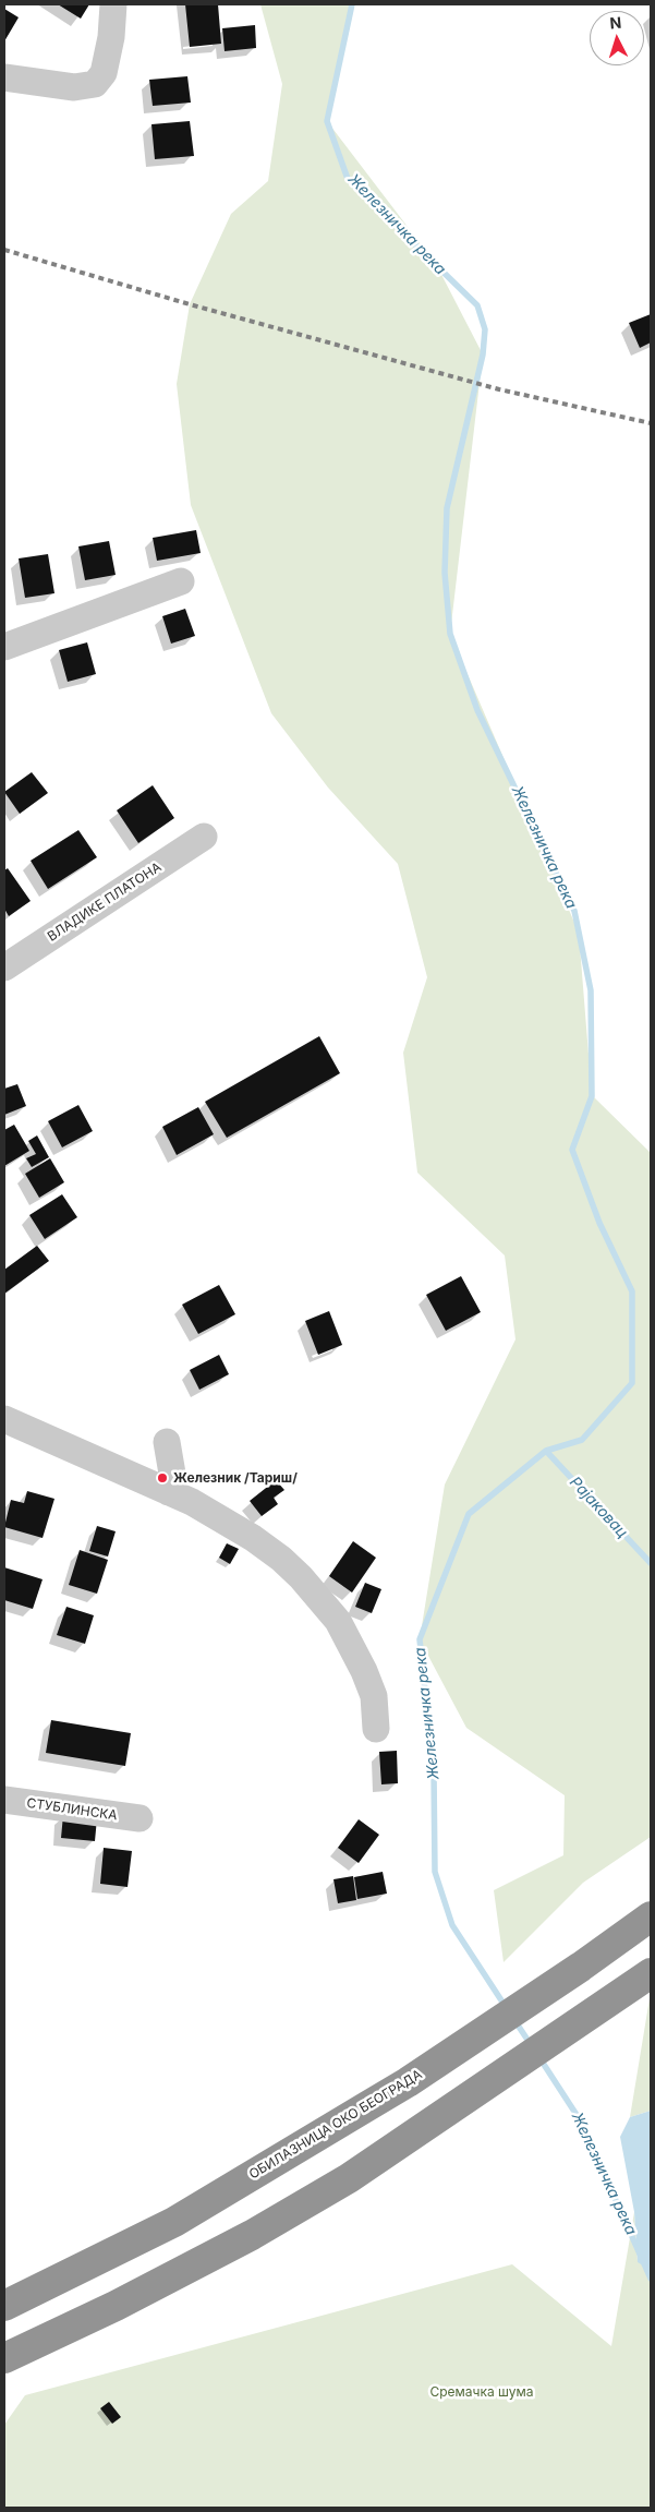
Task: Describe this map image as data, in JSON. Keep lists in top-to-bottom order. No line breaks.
{"streets":{"highway":["ОБИЛАЗНИЦА ОКО БЕОГРАДА"],"street":["ВЛАДИКЕ ПЛАТОНА","СТУБЛИНСКА"]},"water":["Железничка река","Рајаковац"],"parks":["Сремачка шума"],"places":["Железник /Тариш/"],"north":"top"}
